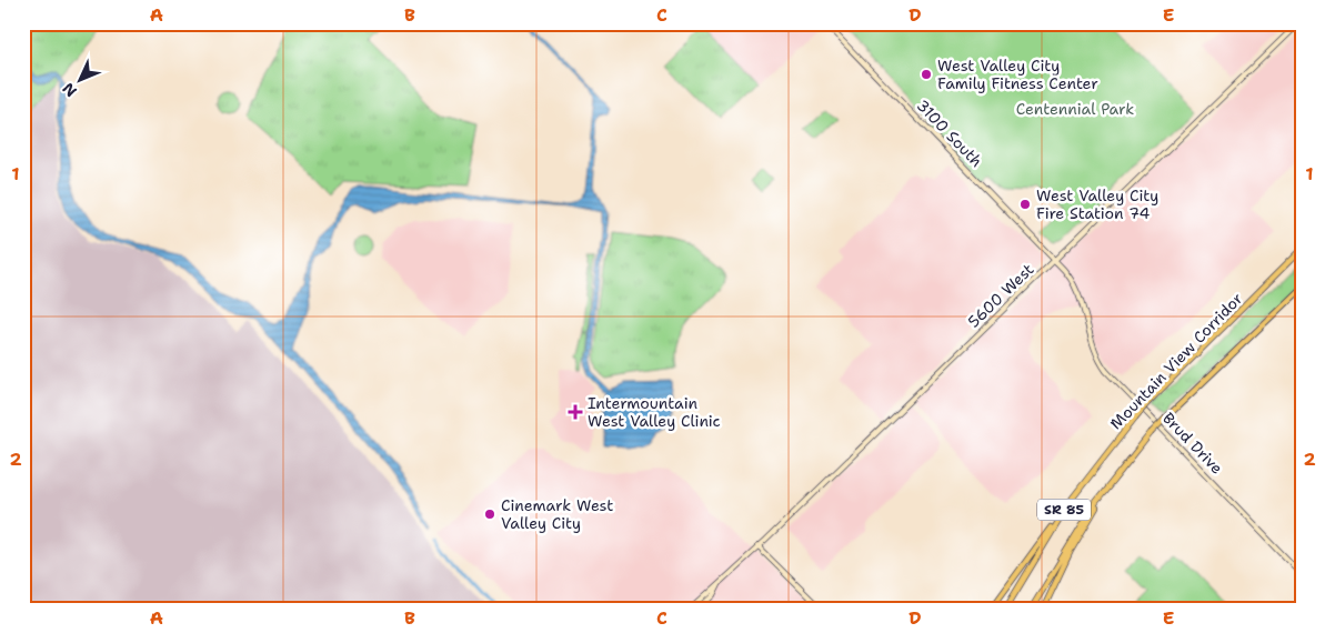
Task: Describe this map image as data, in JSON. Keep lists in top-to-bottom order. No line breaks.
{"streets":{"highway":["Mountain View Corridor","SR 85"],"main road":["3100 South","5600 West","Brud Drive"]},"crossings":[["3100 South","5600 West"],["3100 South","Brud Drive"],["5600 West","Brud Drive"]],"parks":["Centennial Park"],"places":{"other":["West Valley City Family Fitness Center","West Valley City Fire Station 74","Cinemark West Valley City"],"health":["Intermountain West Valley Clinic"]},"north":"bottom left","grid":{"columns":["A","B","C","D","E"],"rows":["1","2"]}}
